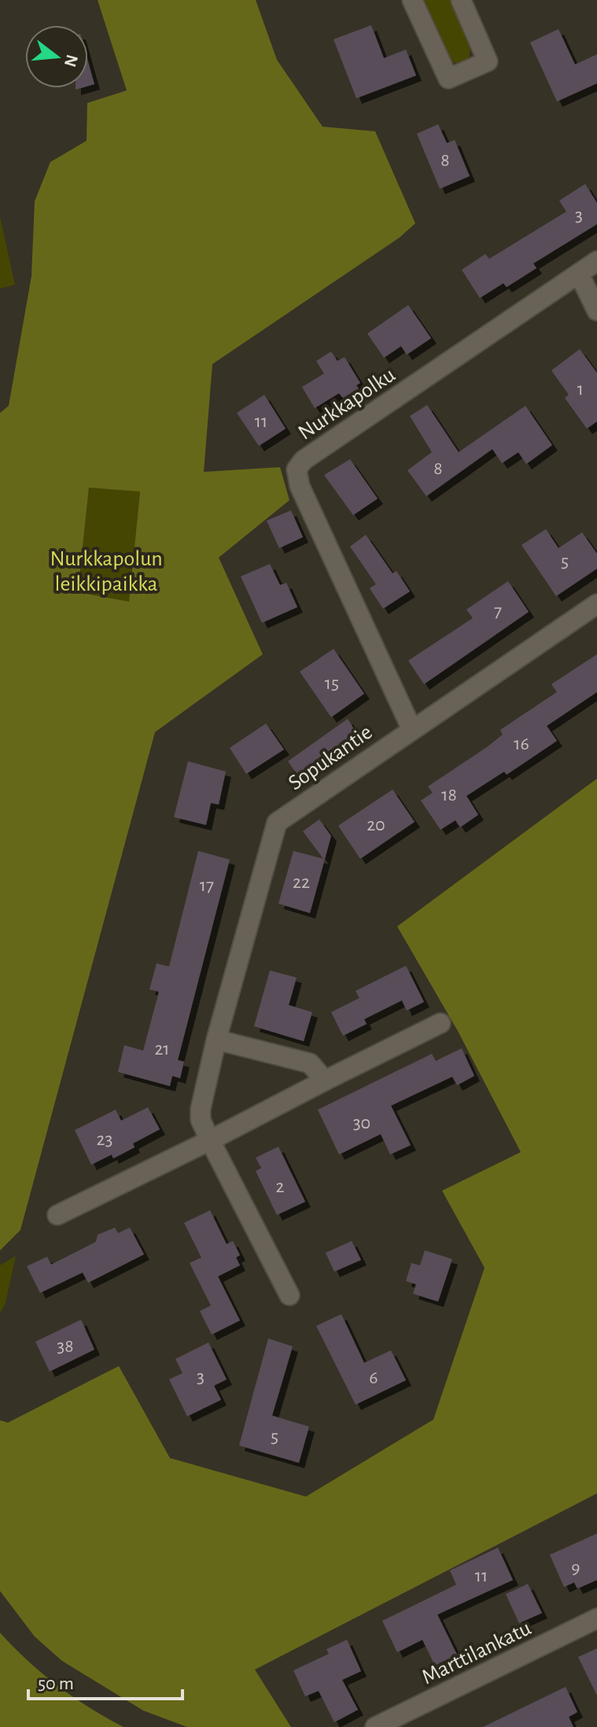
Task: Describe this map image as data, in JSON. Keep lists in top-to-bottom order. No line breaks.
{"streets":{"street":["Nurkkapolku","Sopukantie","Marttilankatu"]},"crossings":[["Nurkkapolku","Sopukantie"]],"parks":["Nurkkapolun leikkipaikka"],"house_numbers":["8","3","1","11","8","5","7","15","16","18","20","22","17","21","30","23","2","38","3","6","5","9","11"],"scale_bar":"50 m","north":"right"}
